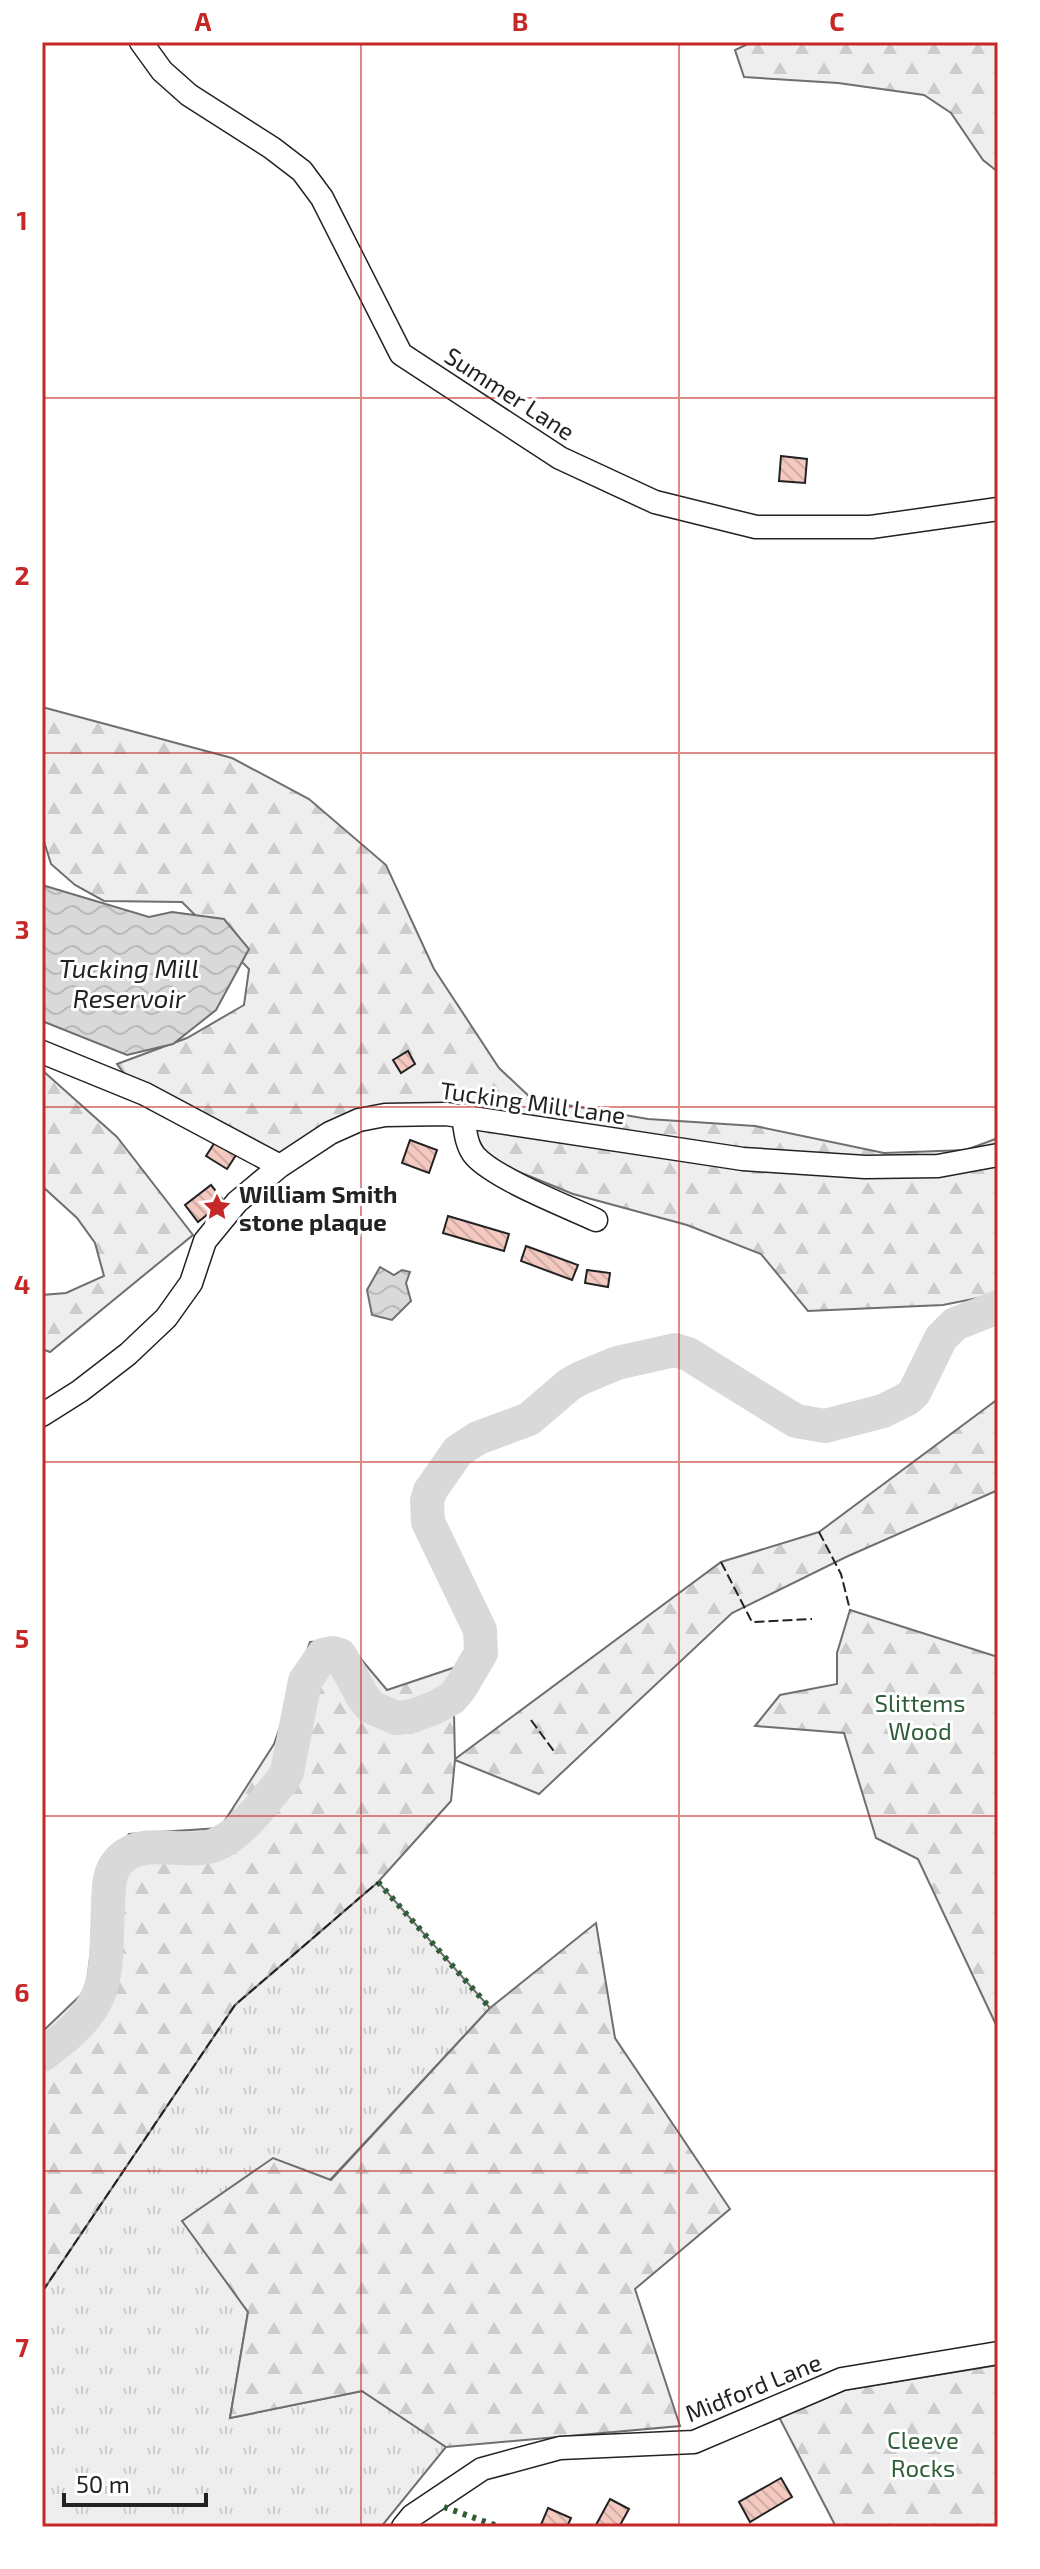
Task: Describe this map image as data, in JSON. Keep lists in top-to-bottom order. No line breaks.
{"streets":{"street":["Summer Lane","Tucking Mill Lane","Midford Lane"]},"water":["Tucking Mill Reservoir"],"parks":["Slittems Wood","Cleeve Rocks"],"places":{"place":["William Smith stone plaque"]},"scale_bar":"50 m","grid":{"columns":["A","B","C"],"rows":["1","2","3","4","5","6","7"]}}
